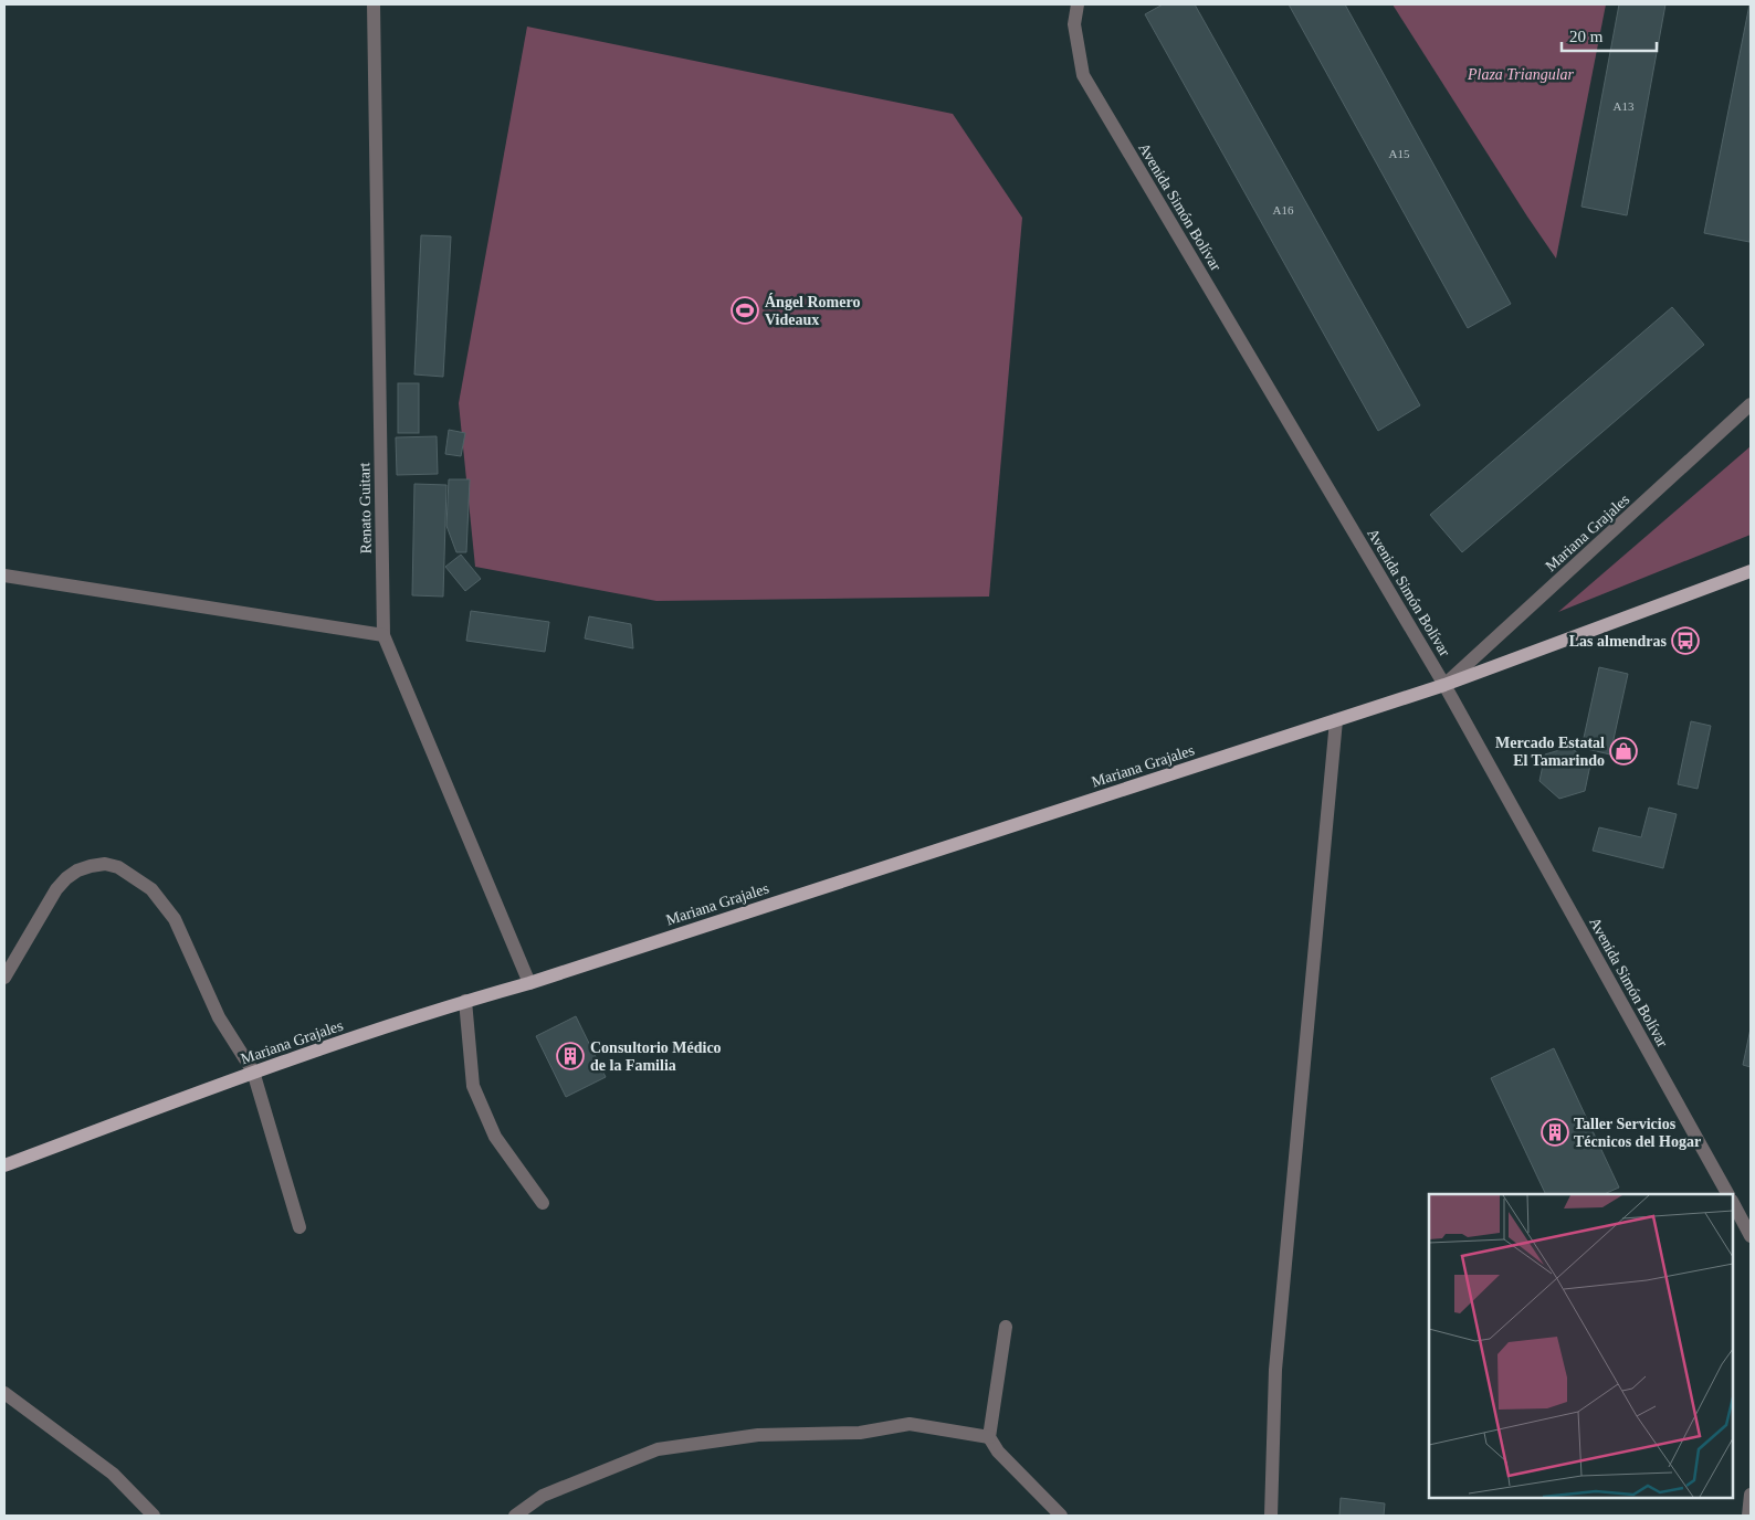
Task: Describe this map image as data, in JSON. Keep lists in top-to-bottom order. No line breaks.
{"streets":{"main road":["Mariana Grajales"],"street":["Avenida Simón Bolívar","Renato Guitart"]},"crossings":[["Avenida Simón Bolívar","Mariana Grajales"],["Renato Guitart","Mariana Grajales"]],"parks":["Plaza Triangular"],"places":{"sports":["Ángel Romero Videaux"],"bus stop":["Las almendras"],"shop":["Mercado Estatal El Tamarindo"],"building":["Consultorio Médico de la Familia","Taller Servicios Técnicos del Hogar"]},"house_numbers":["A13","A15","A16"],"scale_bar":"20 m"}
